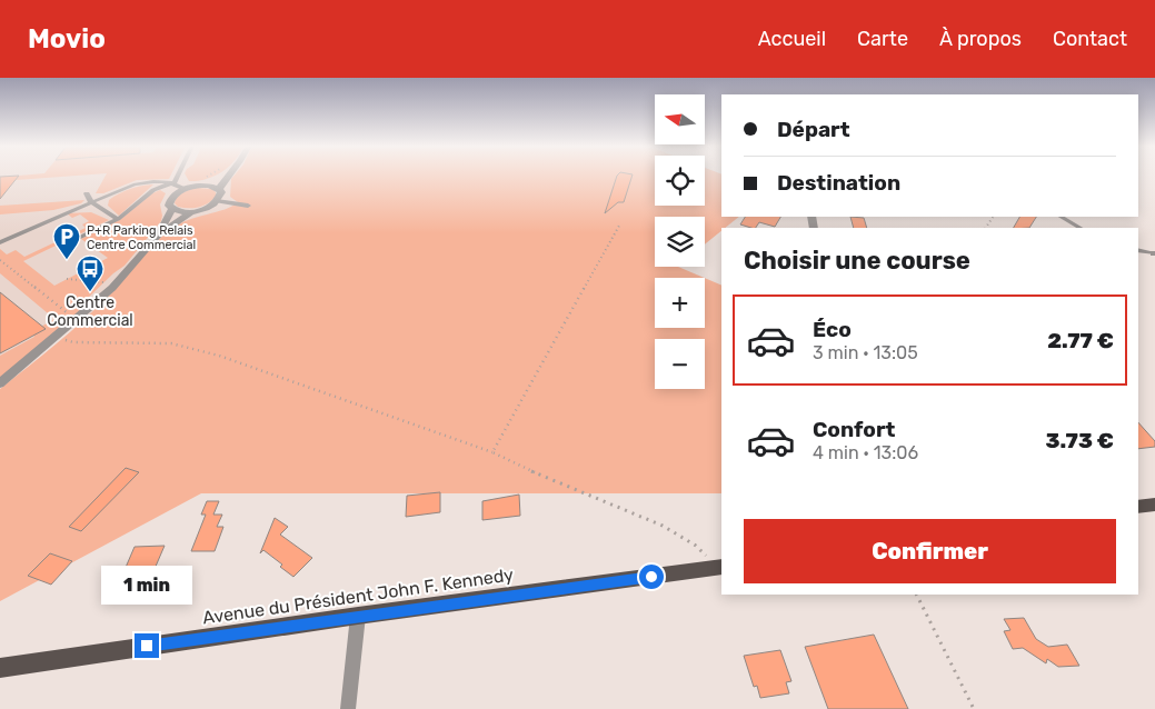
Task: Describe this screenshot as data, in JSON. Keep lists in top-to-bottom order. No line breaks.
{"streets":{"main road":["Avenue du Président John F. Kennedy"]},"places":{"parking":["P+R Parking Relais Centre Commercial"],"bus stop":["Centre Commercial"]},"north":"left","page":{"header":"Movio","nav":["Accueil","Carte","À propos","Contact"],"map_buttons":["+","−"],"banner":["Départ","Destination"],"heading":"Choisir une course","list":[{"name":"Éco","note":"3 min · 13:05","value":"2.77 €"},{"name":"Confort","note":"4 min · 13:06","value":"3.73 €"}],"buttons":"Confirmer","bubble":"1 min"}}
